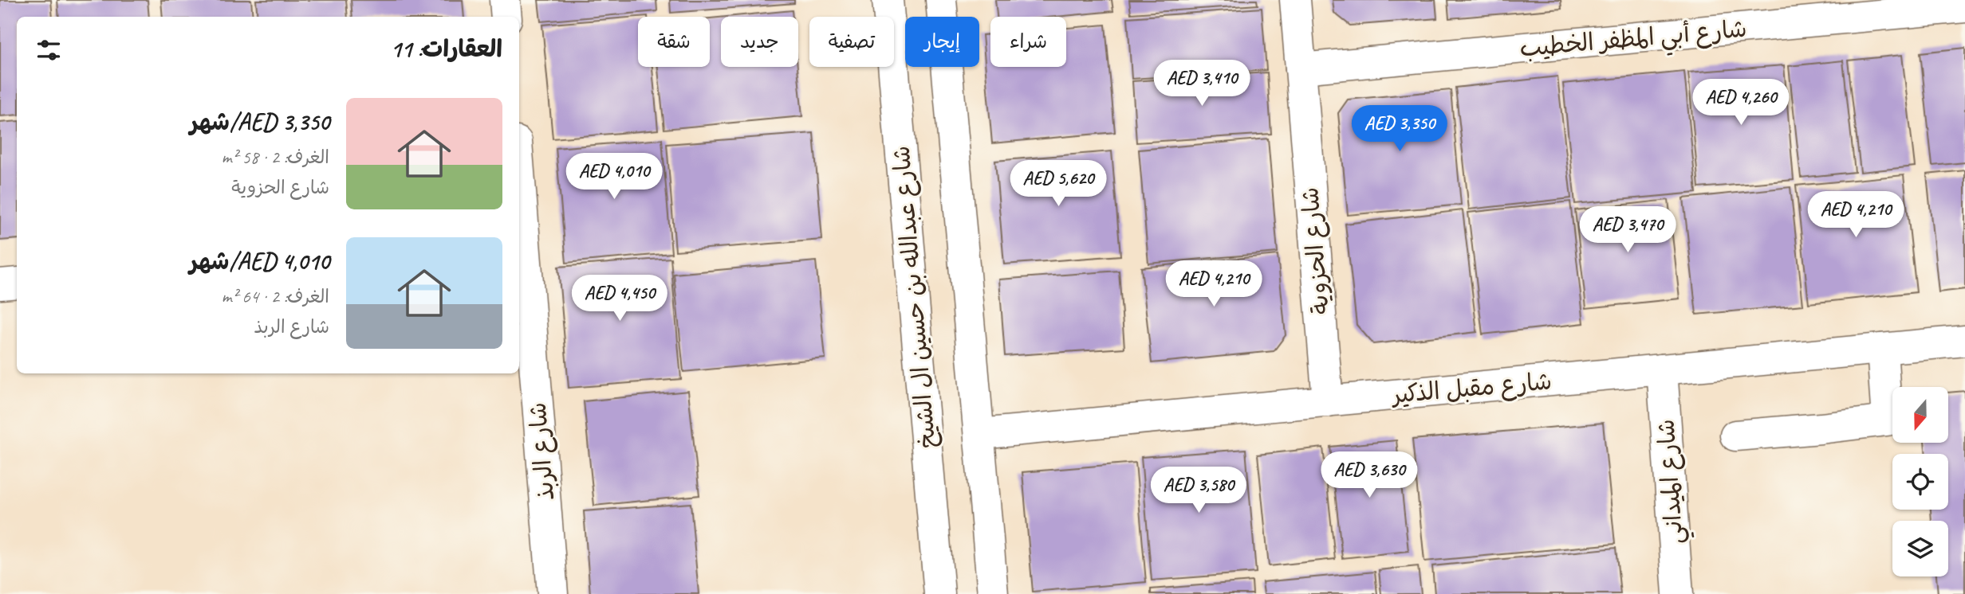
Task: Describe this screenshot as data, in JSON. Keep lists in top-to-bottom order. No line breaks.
{"streets":{"street":["شارع أبي المظفر الخطيب","شارع الحزوية","شارع عبدالله بن حسين ال الشيخ","شارع مقبل الذكير","شارع الربذ","شارع الميداني"]},"crossings":[["شارع أبي المظفر الخطيب","شارع الحزوية"],["شارع الحزوية","شارع مقبل الذكير"],["شارع مقبل الذكير","شارع الميداني"]],"north":"bottom","page":{"chip":["شراء","إيجار","تصفية","جديد","شقة"],"heading":"العقارات: 11","price":["AED 3,410","AED 4,260","AED 3,350","AED 4,010","AED 5,620","AED 4,210","AED 3,470","AED 4,210","AED 4,450","AED 3,630","AED 3,580"],"list":[{"name":"AED 3,350/شهر","note":"الغرف: 2 · 58 m² · شارع الحزوية"},{"name":"AED 4,010/شهر","note":"الغرف: 2 · 64 m² · شارع الربذ"}]}}
